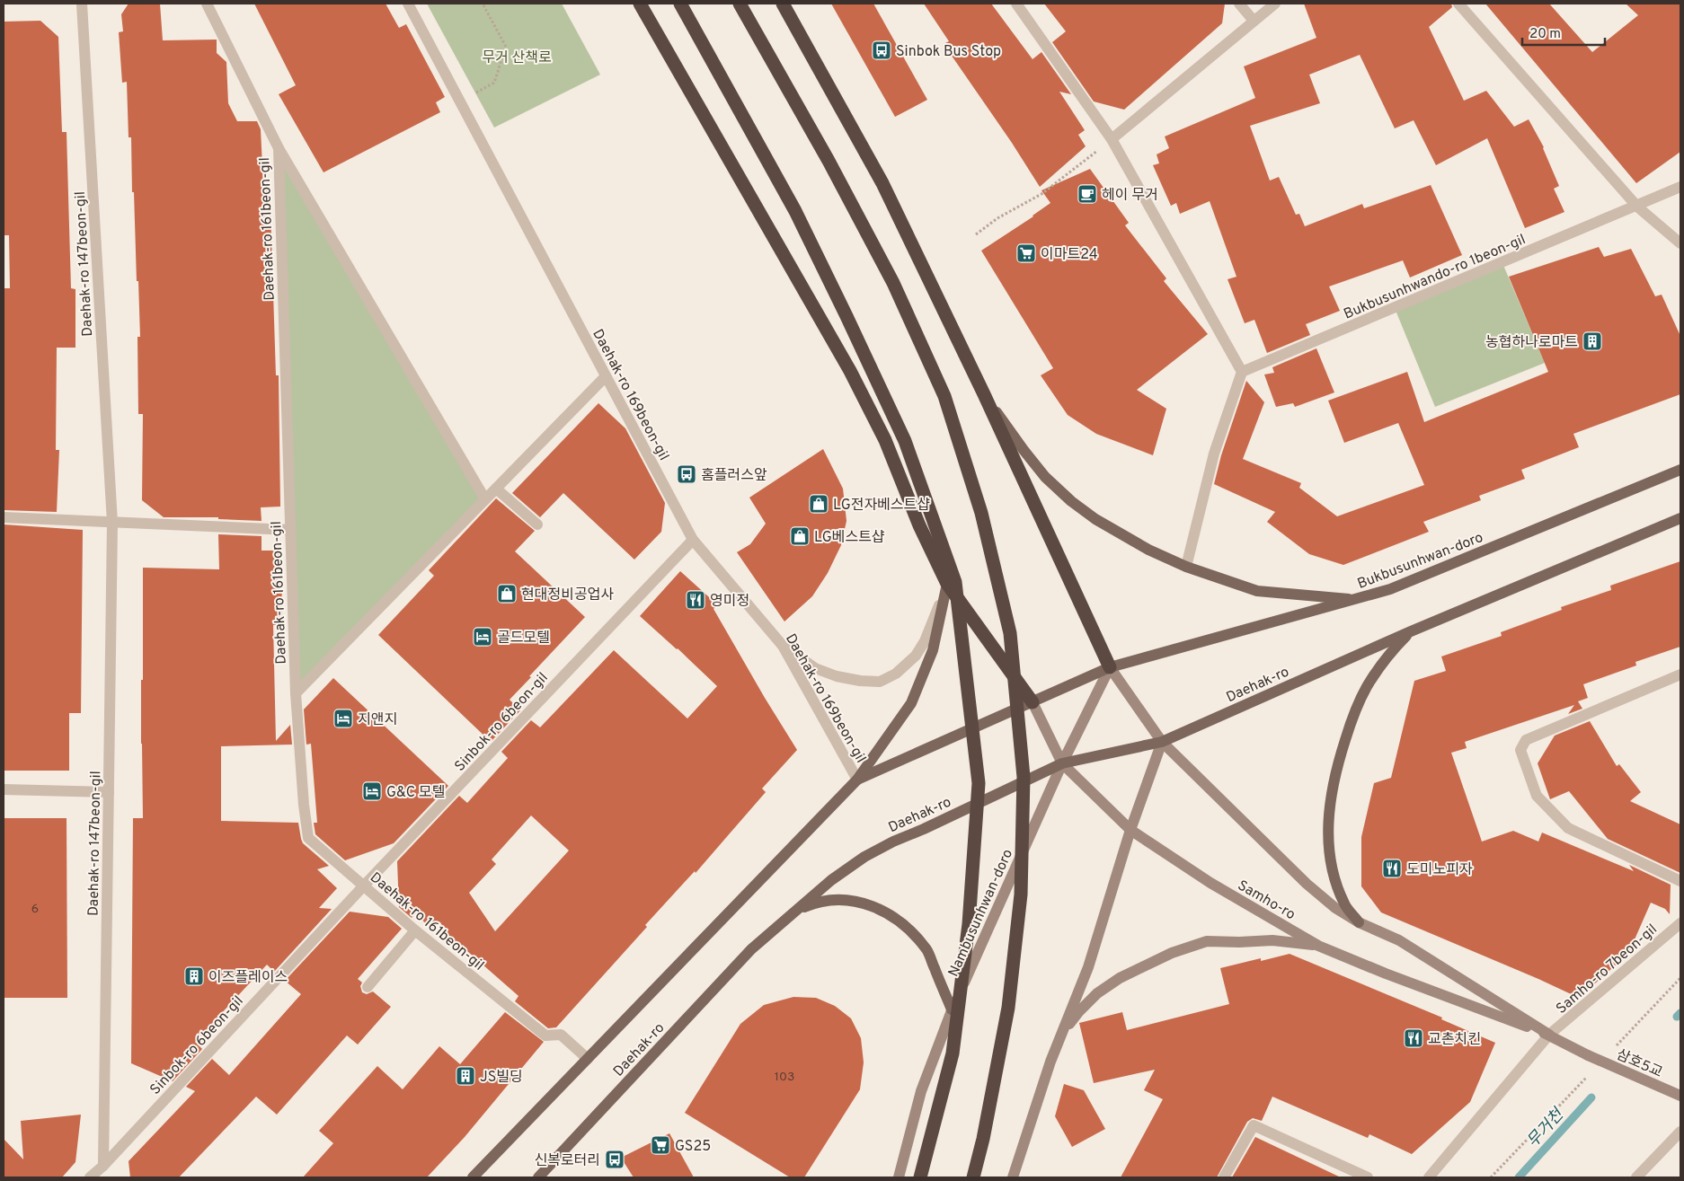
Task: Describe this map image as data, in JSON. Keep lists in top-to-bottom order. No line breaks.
{"streets":{"main road":["Bukbusunhwan-doro","Daehak-ro","Samho-ro","Nambusunhwan-doro","삼호5교"],"street":["Daehak-ro 161beon-gil","Daehak-ro 147beon-gil","Bukbusunhwando-ro 1beon-gil","Daehak-ro 169beon-gil","Sinbok-ro 6beon-gil","Samho-ro 7beon-gil"]},"crossings":[["Daehak-ro 161beon-gil","Daehak-ro"],["Daehak-ro 161beon-gil","Sinbok-ro 6beon-gil"],["Daehak-ro 147beon-gil","Sinbok-ro 6beon-gil"],["Daehak-ro 169beon-gil","Daehak-ro"],["Daehak-ro 169beon-gil","Sinbok-ro 6beon-gil"],["Bukbusunhwan-doro","Daehak-ro"],["Bukbusunhwan-doro","Samho-ro"],["Bukbusunhwan-doro","Nambusunhwan-doro"],["Daehak-ro","Samho-ro"],["Daehak-ro","Nambusunhwan-doro"],["Samho-ro","Nambusunhwan-doro"],["Samho-ro","Samho-ro 7beon-gil"],["Samho-ro","삼호5교"]],"water":["무거천"],"parks":["무거 산책로"],"places":{"bus stop":["Sinbok Bus Stop","홈플러스앞","신복로터리"],"cafe":["헤이 무거"],"supermarket":["이마트24","GS25"],"building":["농협하나로마트","이즈플레이스","JS빌딩"],"shop":["LG전자베스트샵","LG베스트샵","현대정비공업사"],"restaurant":["영미정","도미노피자","교촌치킨"],"hotel":["골드모텔","지앤지","G&C 모텔"]},"house_numbers":["6","103"],"scale_bar":"20 m"}
